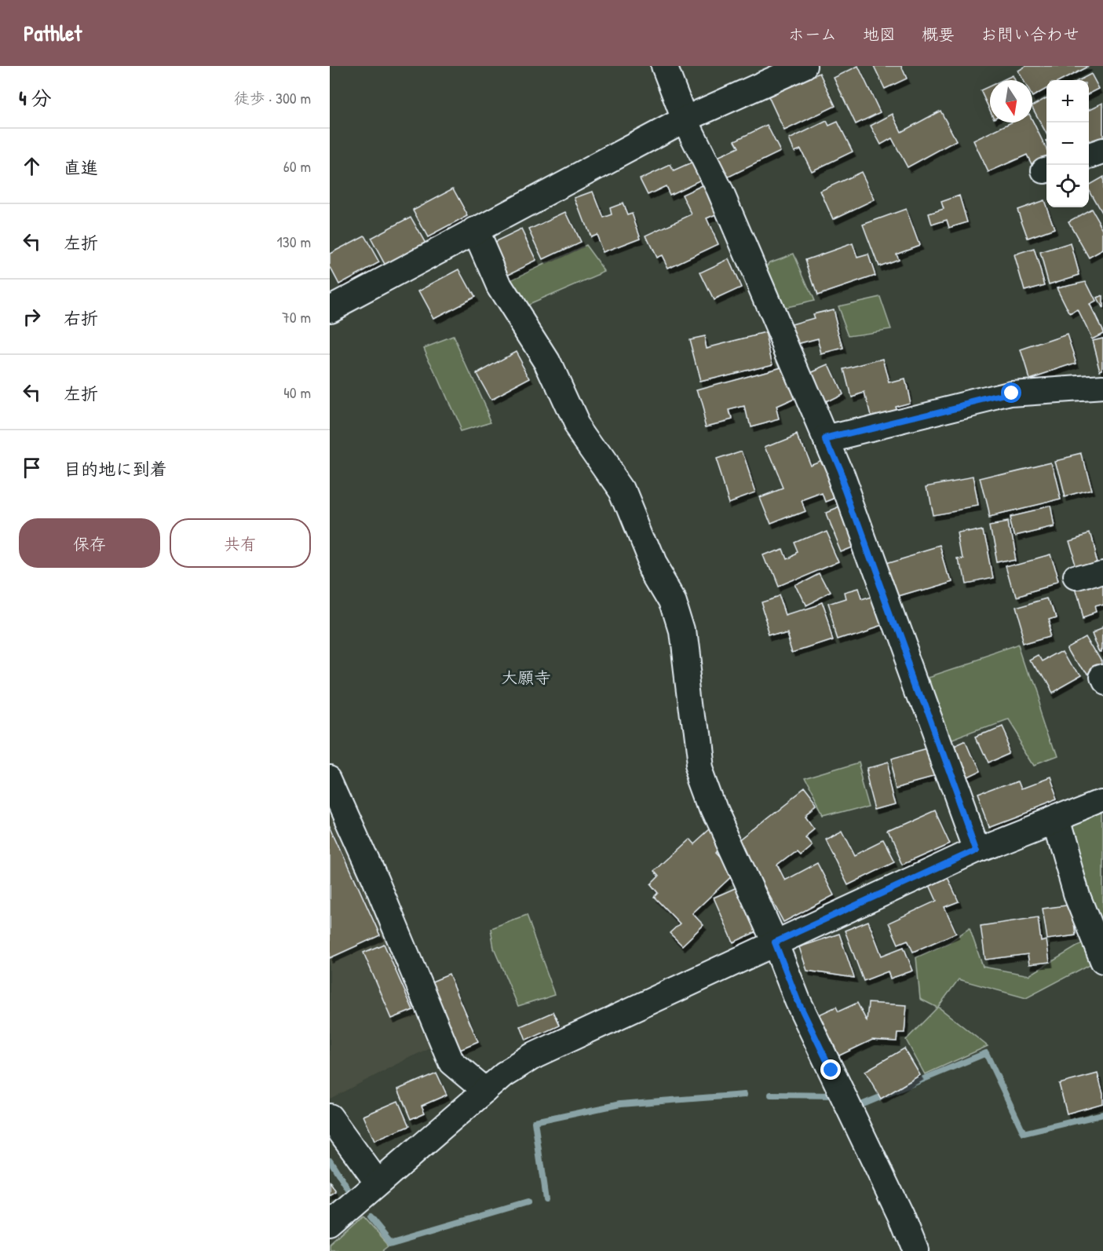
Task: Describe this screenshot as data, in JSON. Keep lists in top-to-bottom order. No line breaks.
{"districts":["大願寺"],"north":"bottom","page":{"header":"Pathlet","nav":["ホーム","地図","概要","お問い合わせ"],"heading":["4 分","徒歩 · 300 m"],"map_buttons":["+","−"],"list":[["直進","60 m"],["左折","130 m"],["右折","70 m"],["左折","40 m"],"目的地に到着"],"buttons":["保存","共有"]}}
